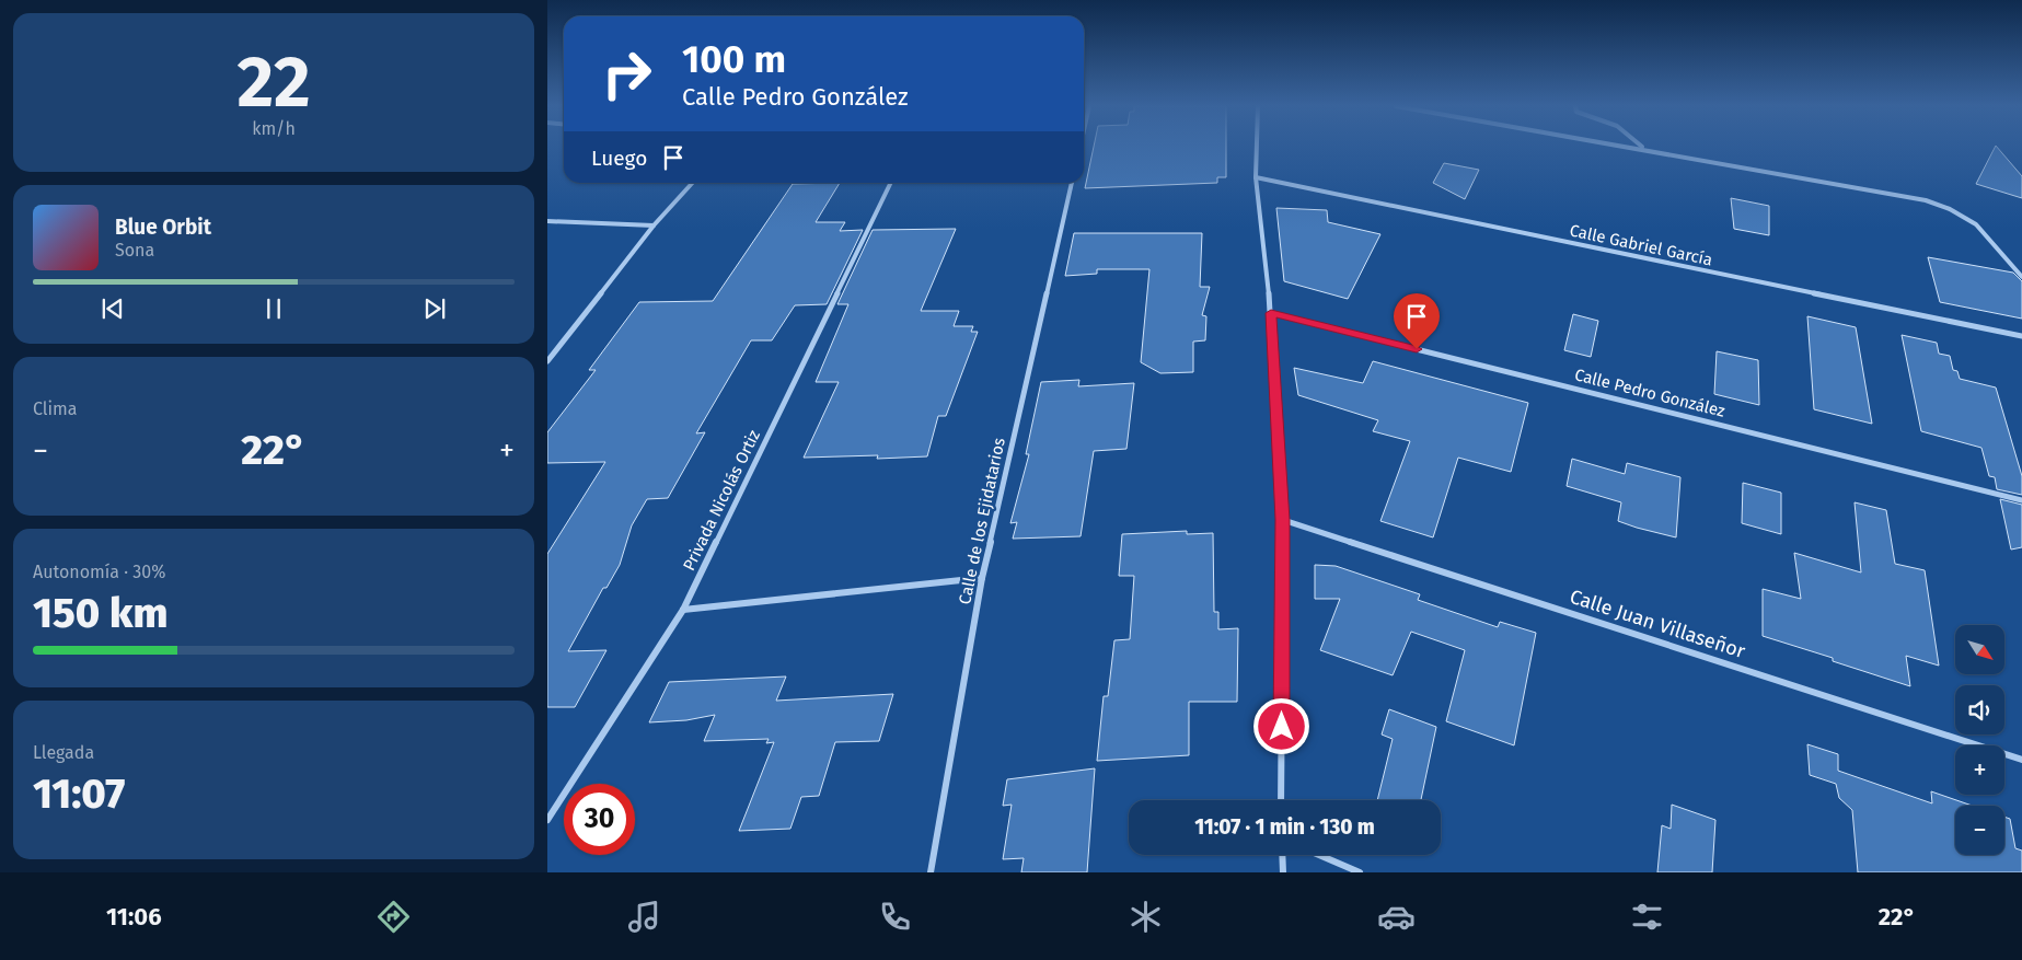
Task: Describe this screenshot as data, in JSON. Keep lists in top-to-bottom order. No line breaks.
{"streets":{"street":["Calle Gabriel García","Calle Pedro González","Privada Nicolás Ortiz","Calle de los Ejidatarios","Calle Juan Villaseñor"]},"north":"bottom right","page":{"tile":[["22","km/h"],"Clima",["Autonomía · 30%","150 km"],["Llegada","11:07"]],"turn":["100 m","Calle Pedro González"],"then":"Luego","song":["Blue Orbit","Sona"],"heat":["−","22°","+"],"map_buttons":["+","−"],"limit":"30","trip":"11:07 · 1 min · 130 m","tabs":["11:06","22°"]}}
